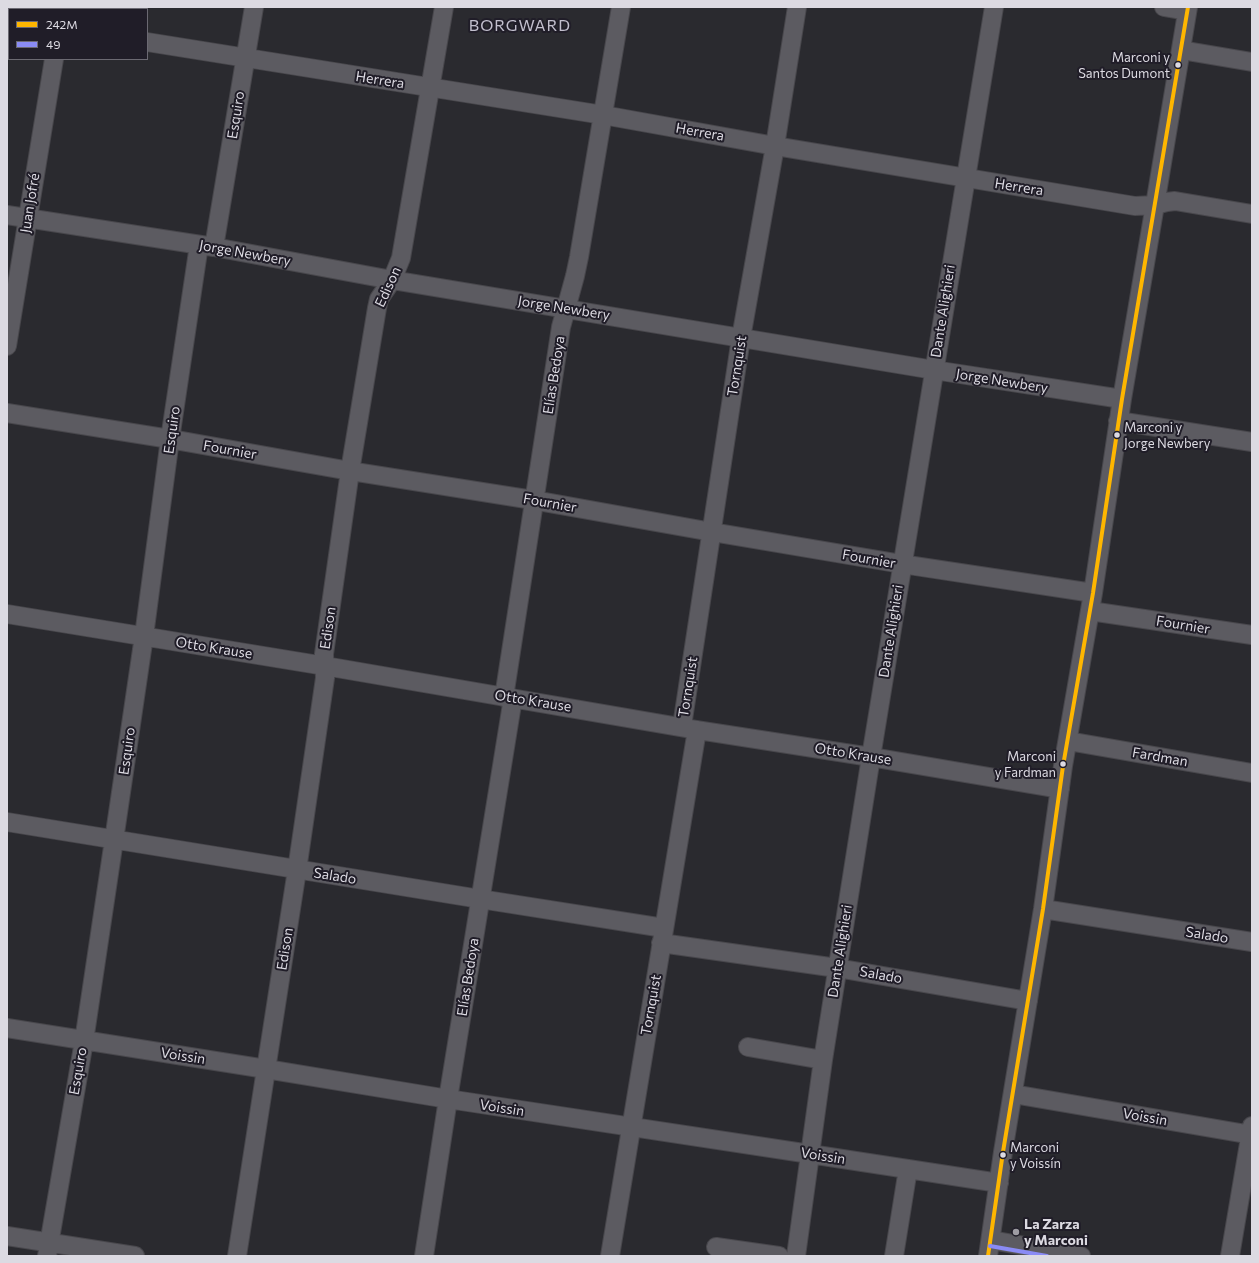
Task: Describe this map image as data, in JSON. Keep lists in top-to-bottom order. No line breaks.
{"streets":{"street":["Herrera","Esquiro","Juan Jofré","Jorge Newbery","Edison","Dante Alighieri","Tornquist","Elías Bedoya","Fournier","Otto Krause","Fardman","Salado","Voissin"]},"crossings":[["Herrera","Esquiro"],["Herrera","Edison"],["Herrera","Dante Alighieri"],["Herrera","Tornquist"],["Herrera","Elías Bedoya"],["Esquiro","Jorge Newbery"],["Esquiro","Fournier"],["Esquiro","Otto Krause"],["Esquiro","Salado"],["Esquiro","Voissin"],["Juan Jofré","Jorge Newbery"],["Jorge Newbery","Edison"],["Jorge Newbery","Dante Alighieri"],["Jorge Newbery","Tornquist"],["Jorge Newbery","Elías Bedoya"],["Edison","Fournier"],["Edison","Otto Krause"],["Edison","Salado"],["Edison","Voissin"],["Dante Alighieri","Fournier"],["Dante Alighieri","Otto Krause"],["Dante Alighieri","Salado"],["Dante Alighieri","Voissin"],["Tornquist","Fournier"],["Tornquist","Otto Krause"],["Tornquist","Salado"],["Tornquist","Voissin"],["Elías Bedoya","Fournier"],["Elías Bedoya","Otto Krause"],["Elías Bedoya","Salado"],["Elías Bedoya","Voissin"]],"districts":["BORGWARD"],"places":["Marconi y Santos Dumont","Marconi y Jorge Newbery","Marconi y Fardman","Marconi y Voissín","La Zarza y Marconi"],"lines":["transit line 242M","transit line 49"],"legend":["242M","49"]}
